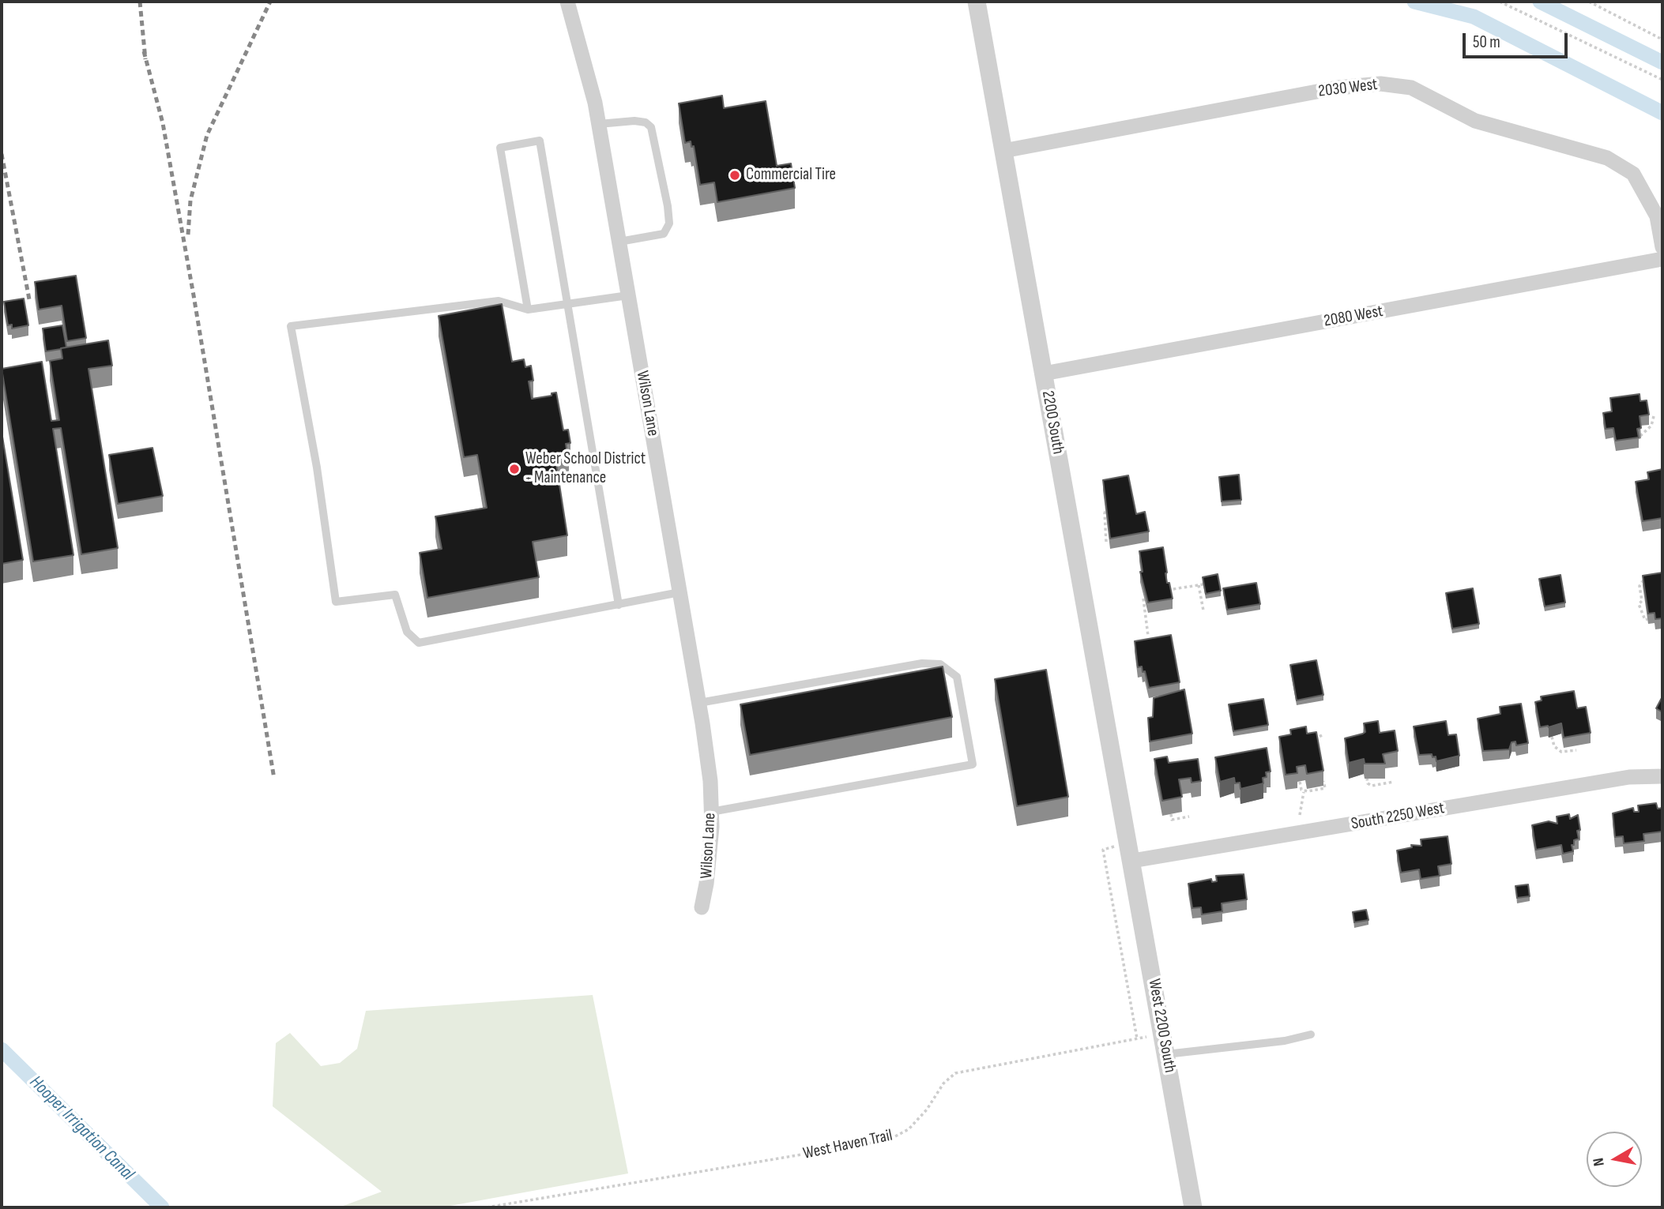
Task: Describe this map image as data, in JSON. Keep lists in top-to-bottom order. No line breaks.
{"streets":{"street":["2030 West","2080 West","Wilson Lane","2200 South","South 2250 West","West 2200 South"],"path":["West Haven Trail"]},"crossings":[["2030 West","2200 South"],["2080 West","2200 South"],["2200 South","South 2250 West"],["2200 South","West 2200 South"],["2200 South","West Haven Trail"],["South 2250 West","West 2200 South"],["South 2250 West","West Haven Trail"],["West 2200 South","West Haven Trail"]],"water":["Hooper Irrigation Canal"],"places":["Commercial Tire","Weber School District - Maintenance"],"scale_bar":"50 m","north":"left"}
